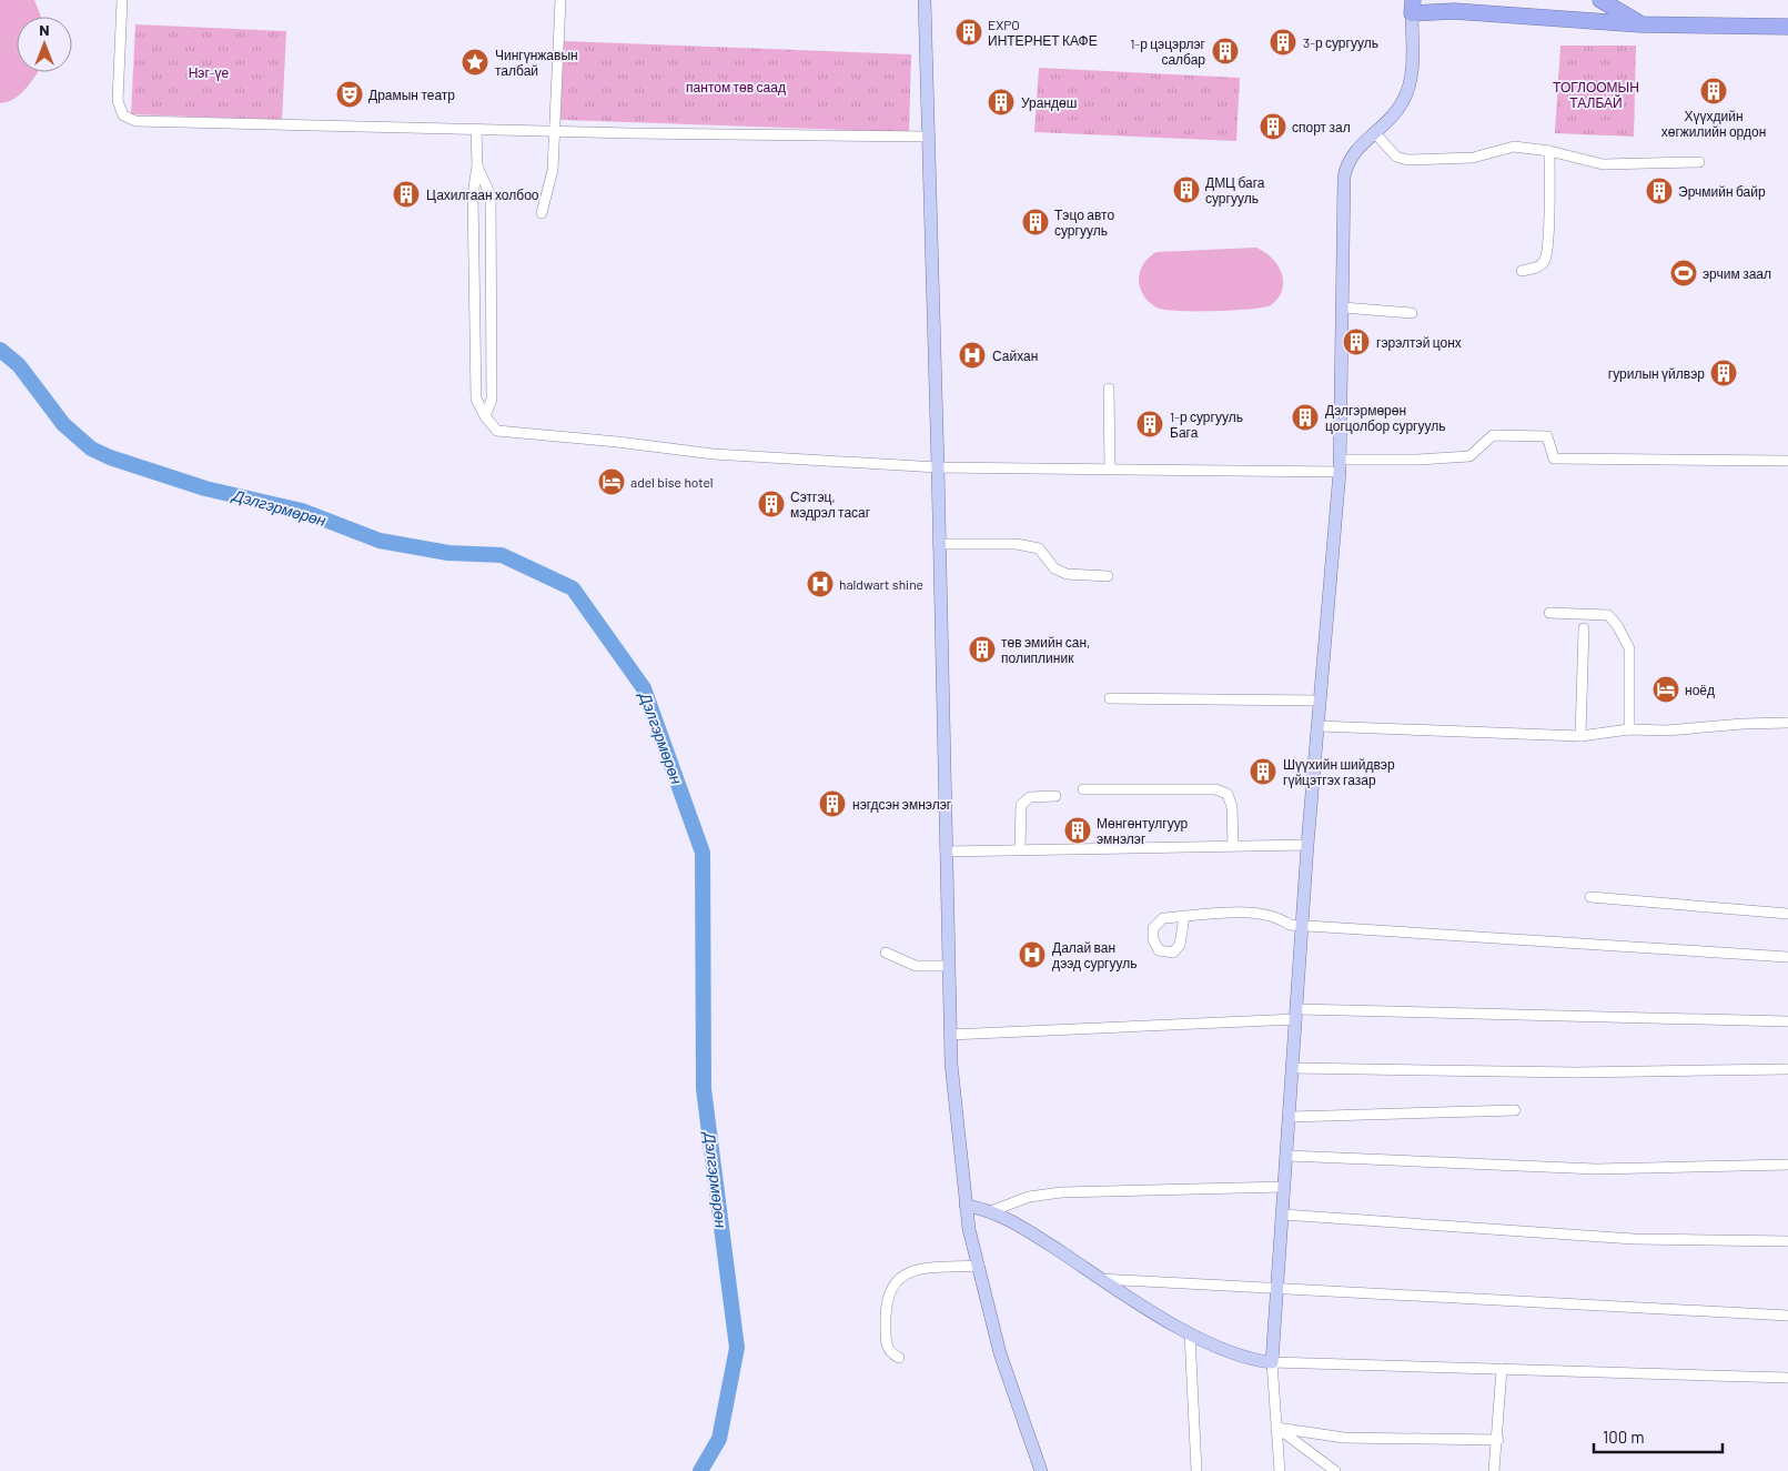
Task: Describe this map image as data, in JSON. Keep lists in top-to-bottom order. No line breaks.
{"water":["Дэлгэрмөрөн"],"parks":["Нэг-үе","пантом төв саад","ТОГЛООМЫН ТАЛБАЙ"],"places":{"building":["EXPO ИНТЕРНЕТ КАФЕ","3-р сургууль","1-р цэцэрлэг салбар","Хүүхдийн хөгжилийн ордон","Урандөш","спорт зал","ДМЦ бага сургууль","Эрчмийн байр","Цахилгаан холбоо","Тэцо авто сургууль","гэрэлтэй цонх","гурилын үйлвэр","Дэлгэрмөрөн цогцолбор сургууль","1-р сургууль Бага","Сэтгэц, мэдрэл тасаг","төв эмийн сан, полиплиник","Шүүхийн шийдвэр гүйцэтгэх газар","нэгдсэн эмнэлэг","Мөнгөнтулгуур эмнэлэг"],"place":["Чингүнжавын талбай"],"theatre":["Драмын театр"],"sports":["эрчим заал"],"hospital":["Сайхан","haldwart shine","Далай ван дээд сургууль"],"hotel":["adel bise hotel","ноёд"]},"scale_bar":"100 m","north":"top"}
